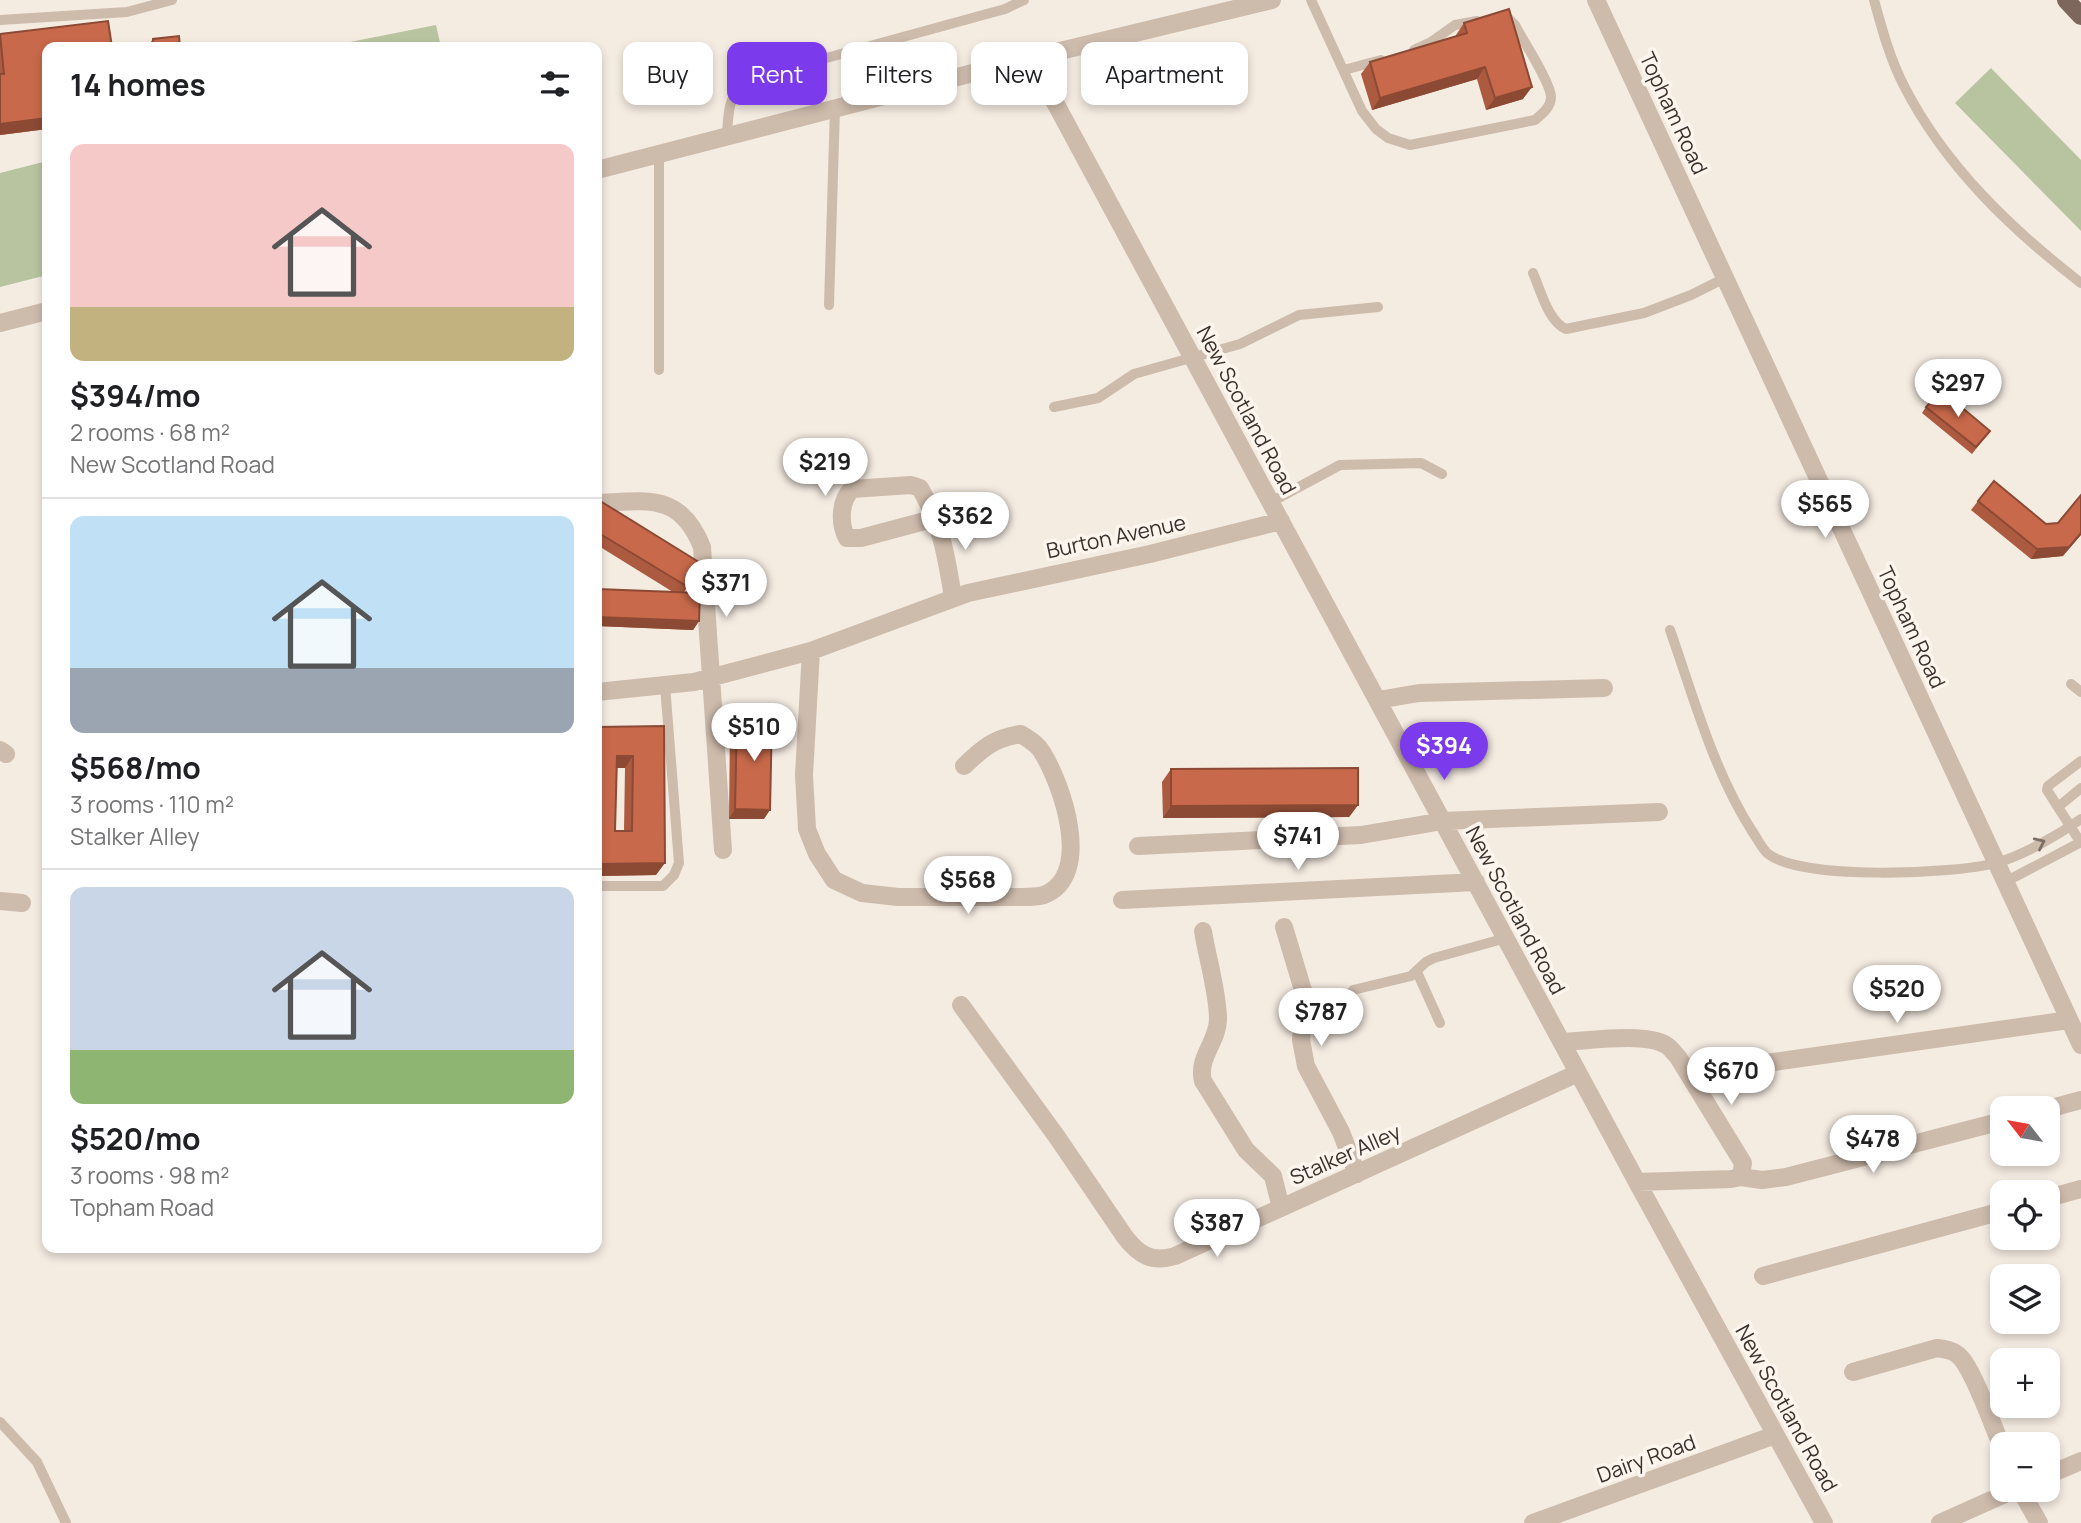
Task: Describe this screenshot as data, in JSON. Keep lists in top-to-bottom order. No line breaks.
{"streets":{"street":["Topham Road","New Scotland Road","Burton Avenue","Stalker Alley","Dairy Road"]},"crossings":[["New Scotland Road","Burton Avenue"],["New Scotland Road","Stalker Alley"],["New Scotland Road","Dairy Road"]],"north":"top left","page":{"chip":["Buy","Rent","Filters","New","Apartment"],"heading":"14 homes","list":[{"name":"$394/mo","note":"2 rooms · 68 m² · New Scotland Road"},{"name":"$568/mo","note":"3 rooms · 110 m² · Stalker Alley"},{"name":"$520/mo","note":"3 rooms · 98 m² · Topham Road"}],"price":["$297","$219","$565","$362","$371","$510","$394","$741","$568","$520","$787","$670","$478","$387"],"map_buttons":["+","−"]}}
